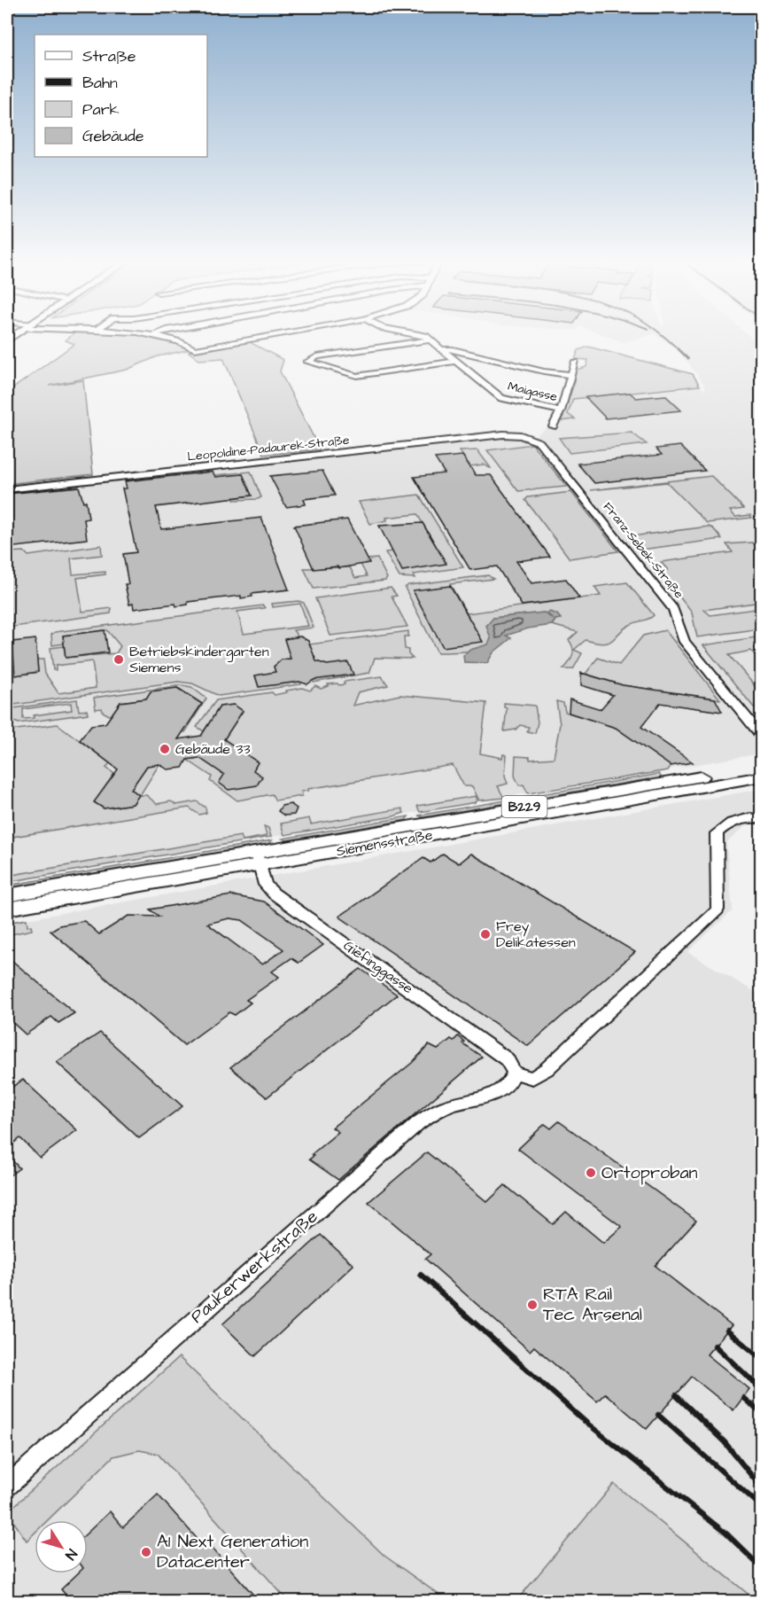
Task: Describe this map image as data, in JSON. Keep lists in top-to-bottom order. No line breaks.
{"streets":{"main road":["B229","Siemensstraße"],"street":["Maigasse","Leopoldine-Padaurek-Straße","Franz-Sebek-Straße","Giefinggasse","Paukerwerkstraße"]},"crossings":[["Leopoldine-Padaurek-Straße","Franz-Sebek-Straße"],["Siemensstraße","Giefinggasse"],["Giefinggasse","Paukerwerkstraße"]],"places":["Betriebskindergarten Siemens","Gebäude 33","Frey Delikatessen","Ortoproban","RTA Rail Tec Arsenal","A1 Next Generation Datacenter"],"legend":["Straße","Bahn","Park","Gebäude"],"north":"bottom right"}
